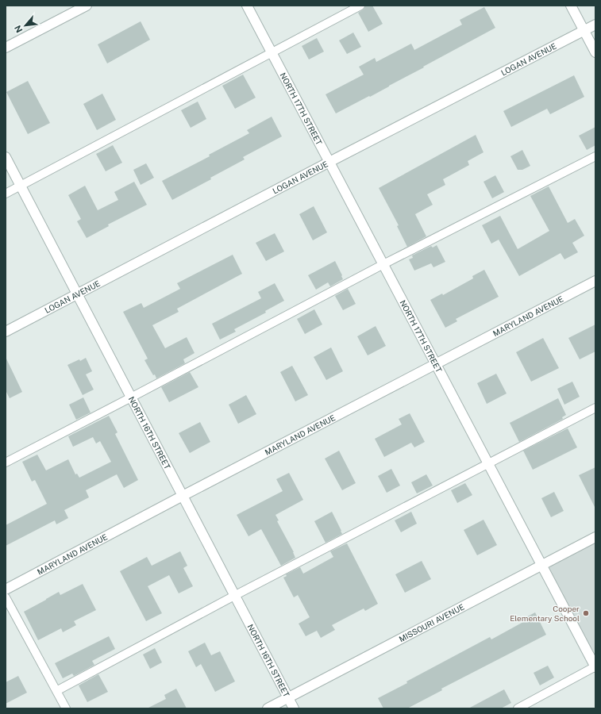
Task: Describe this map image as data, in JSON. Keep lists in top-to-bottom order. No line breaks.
{"streets":{"street":["LOGAN AVENUE","NORTH 17TH STREET","MARYLAND AVENUE","NORTH 16TH STREET","MISSOURI AVENUE"]},"crossings":[["LOGAN AVENUE","NORTH 17TH STREET"],["LOGAN AVENUE","NORTH 16TH STREET"],["NORTH 17TH STREET","MARYLAND AVENUE"],["NORTH 17TH STREET","MISSOURI AVENUE"],["MARYLAND AVENUE","NORTH 16TH STREET"],["NORTH 16TH STREET","MISSOURI AVENUE"]],"places":["Cooper Elementary School"],"north":"bottom left"}
